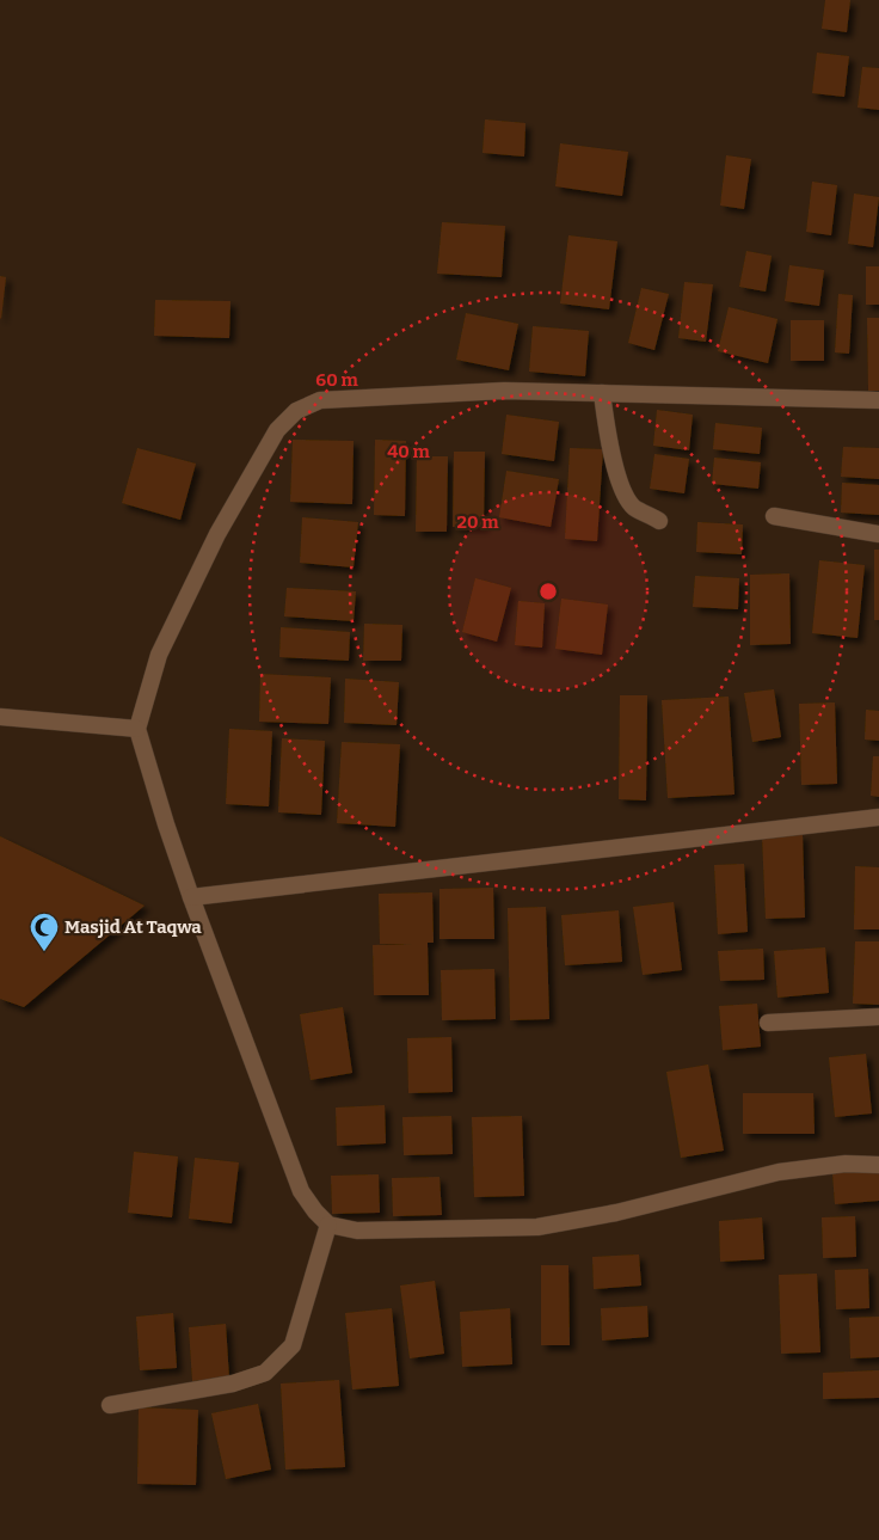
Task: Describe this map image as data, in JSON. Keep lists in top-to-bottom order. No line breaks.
{"places":{"mosque":["Masjid At Taqwa"]},"rings":["60 m","40 m","20 m"]}
